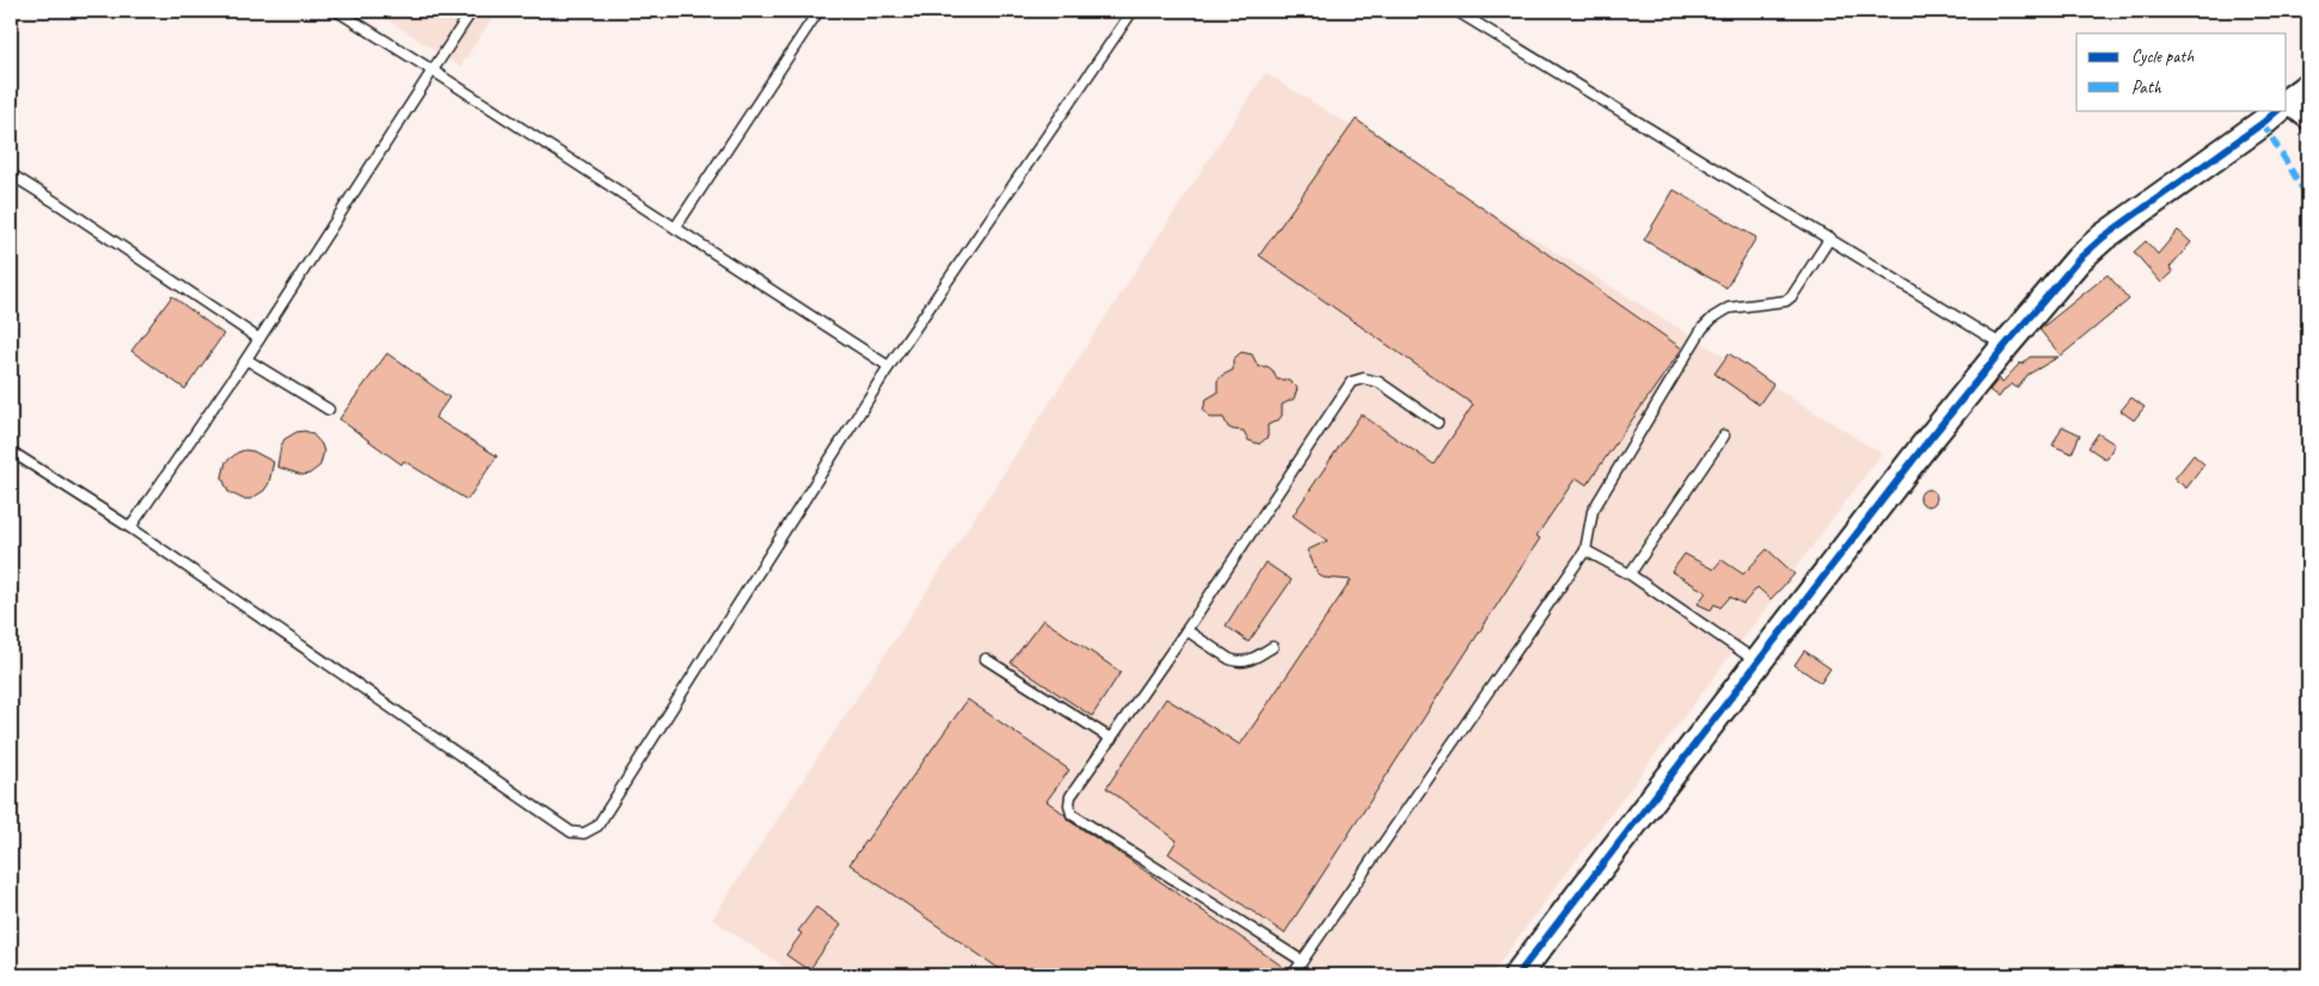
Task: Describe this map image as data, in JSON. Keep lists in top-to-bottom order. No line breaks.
{"legend":["Cycle path","Path"]}
